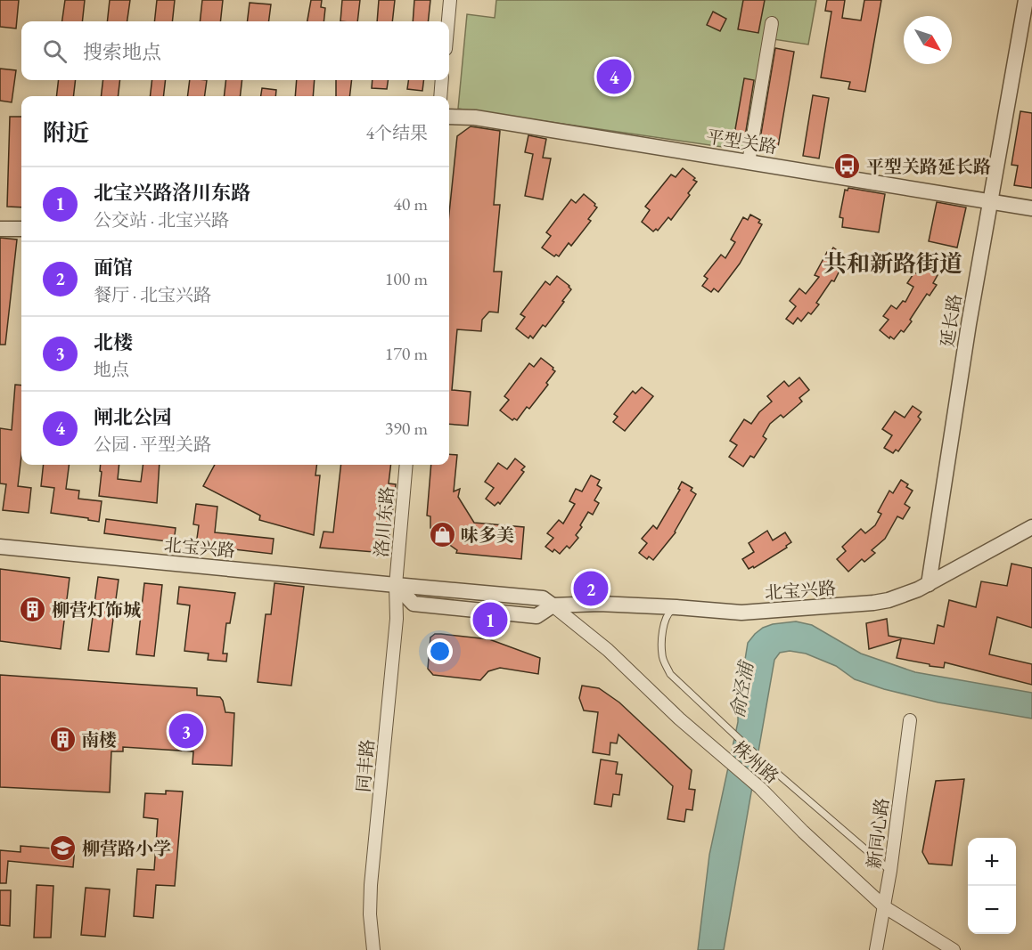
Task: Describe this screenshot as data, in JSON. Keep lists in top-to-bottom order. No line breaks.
{"streets":{"street":["平型关路","延长路","洛川东路","北宝兴路","株州路","同丰路","新同心路"]},"crossings":[["平型关路","延长路"],["延长路","北宝兴路"],["洛川东路","北宝兴路"],["洛川东路","同丰路"],["北宝兴路","株州路"],["北宝兴路","同丰路"],["株州路","新同心路"]],"districts":["共和新路街道"],"water":["俞泾浦"],"places":{"bus stop":["平型关路延长路"],"shop":["味多美"],"building":["柳营灯饰城","南楼"],"school or university":["柳营路小学"]},"north":"bottom right","page":{"search":"搜索地点","pins":["4","2","1","3"],"heading":["附近","4个结果"],"list":[{"mark":"1","name":"北宝兴路洛川东路","note":"公交站 · 北宝兴路","value":"40 m"},{"mark":"2","name":"面馆","note":"餐厅 · 北宝兴路","value":"100 m"},{"mark":"3","name":"北楼","note":"地点","value":"170 m"},{"mark":"4","name":"闸北公园","note":"公园 · 平型关路","value":"390 m"}],"map_buttons":["+","−"]}}
